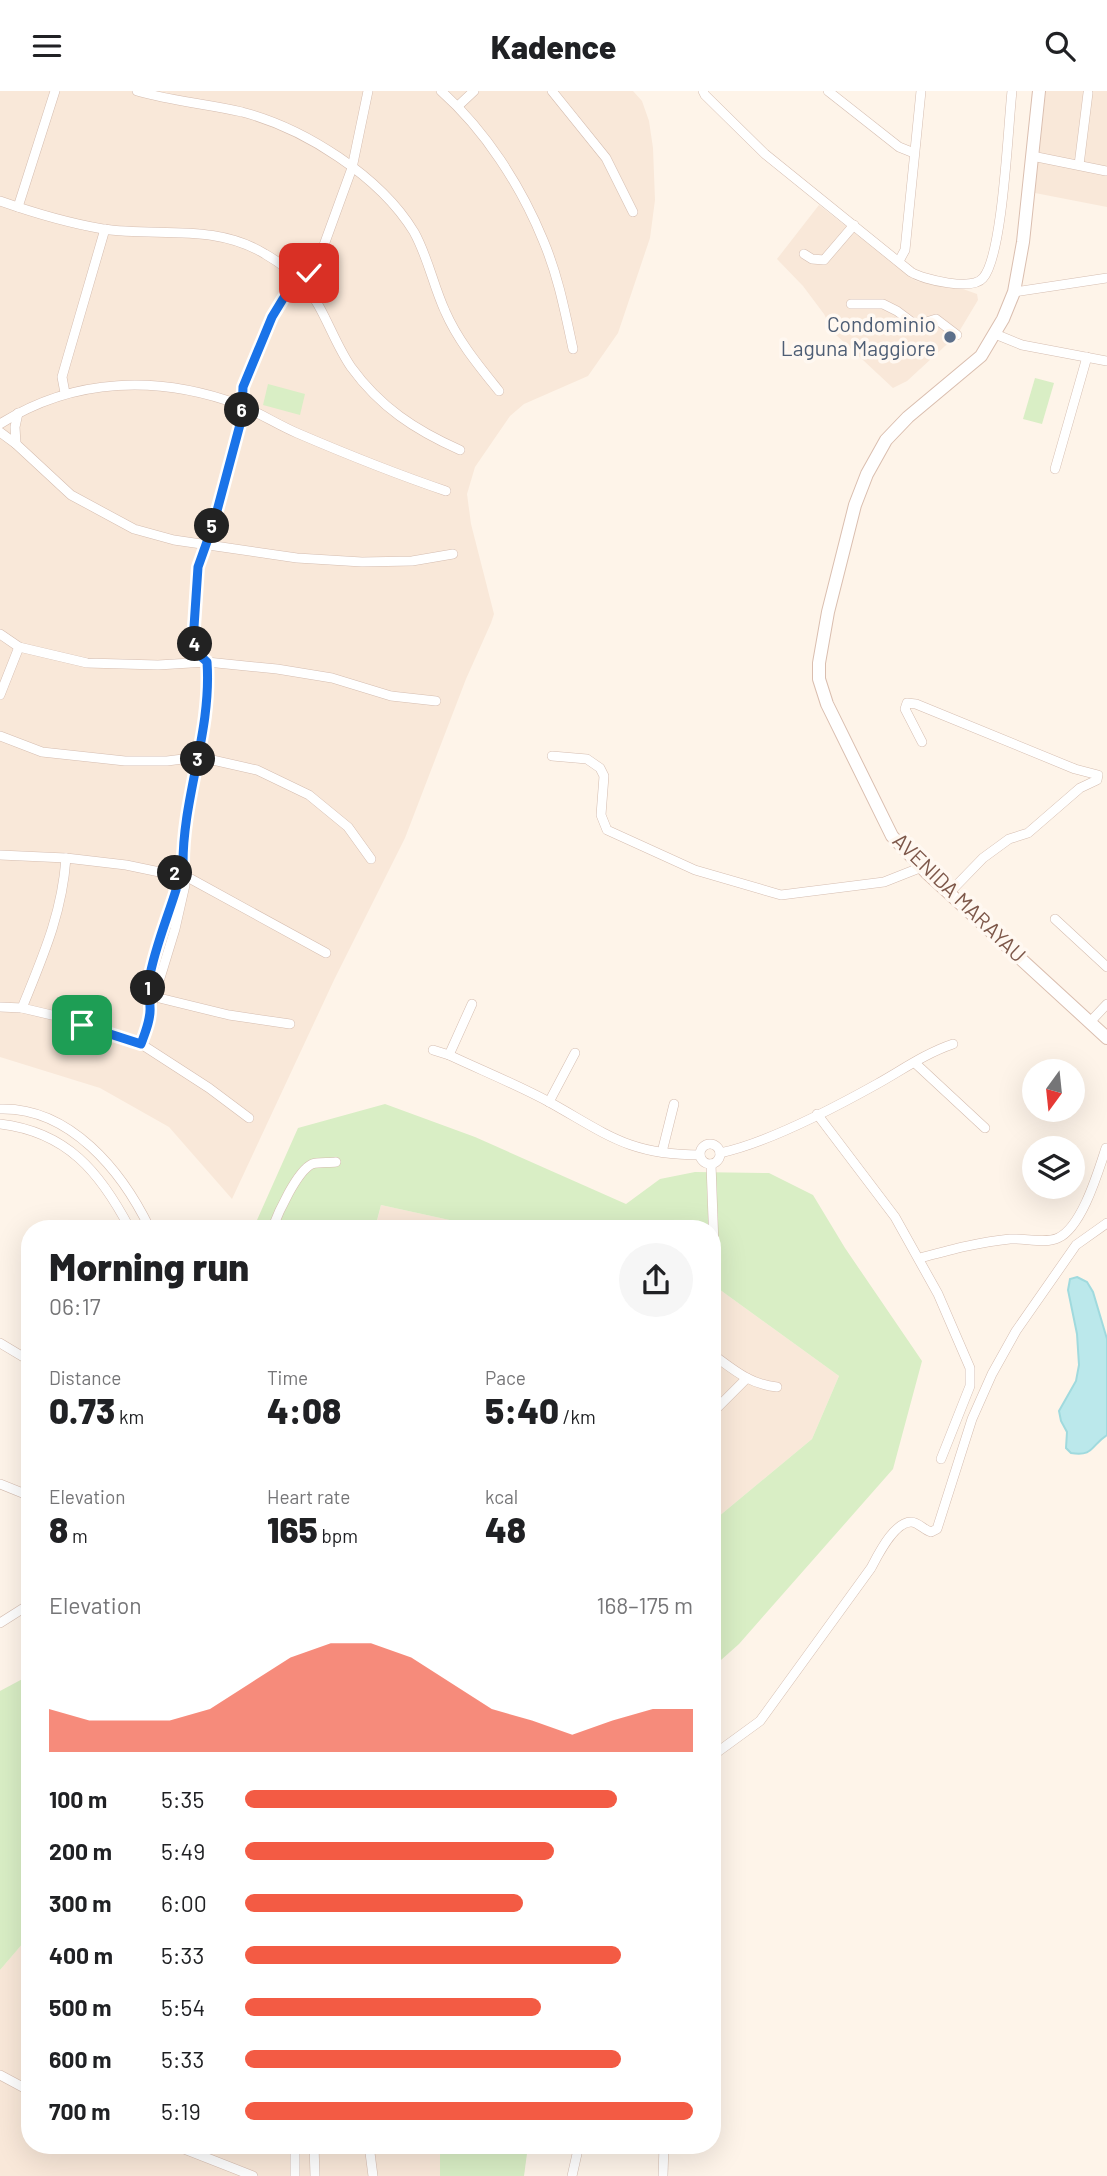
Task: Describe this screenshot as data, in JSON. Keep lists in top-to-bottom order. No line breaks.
{"streets":{"street":["AVENIDA MARAYAU"]},"places":["Condominio Laguna Maggiore"],"north":"bottom","page":{"header":"Kadence","pins":["6","5","4","3","2","1"],"heading":["Morning run","06:17"],"stats":[["Distance","0.73 km"],["Time","4:08"],["Pace","5:40 /km"],["Elevation","8 m"],["Heart rate","165 bpm"],["kcal","48"]],"chart":["Elevation","168–175 m"],"list":[{"name":"100 m","note":"5:35"},{"name":"200 m","note":"5:49"},{"name":"300 m","note":"6:00"},{"name":"400 m","note":"5:33"},{"name":"500 m","note":"5:54"},{"name":"600 m","note":"5:33"},{"name":"700 m","note":"5:19"}]}}
